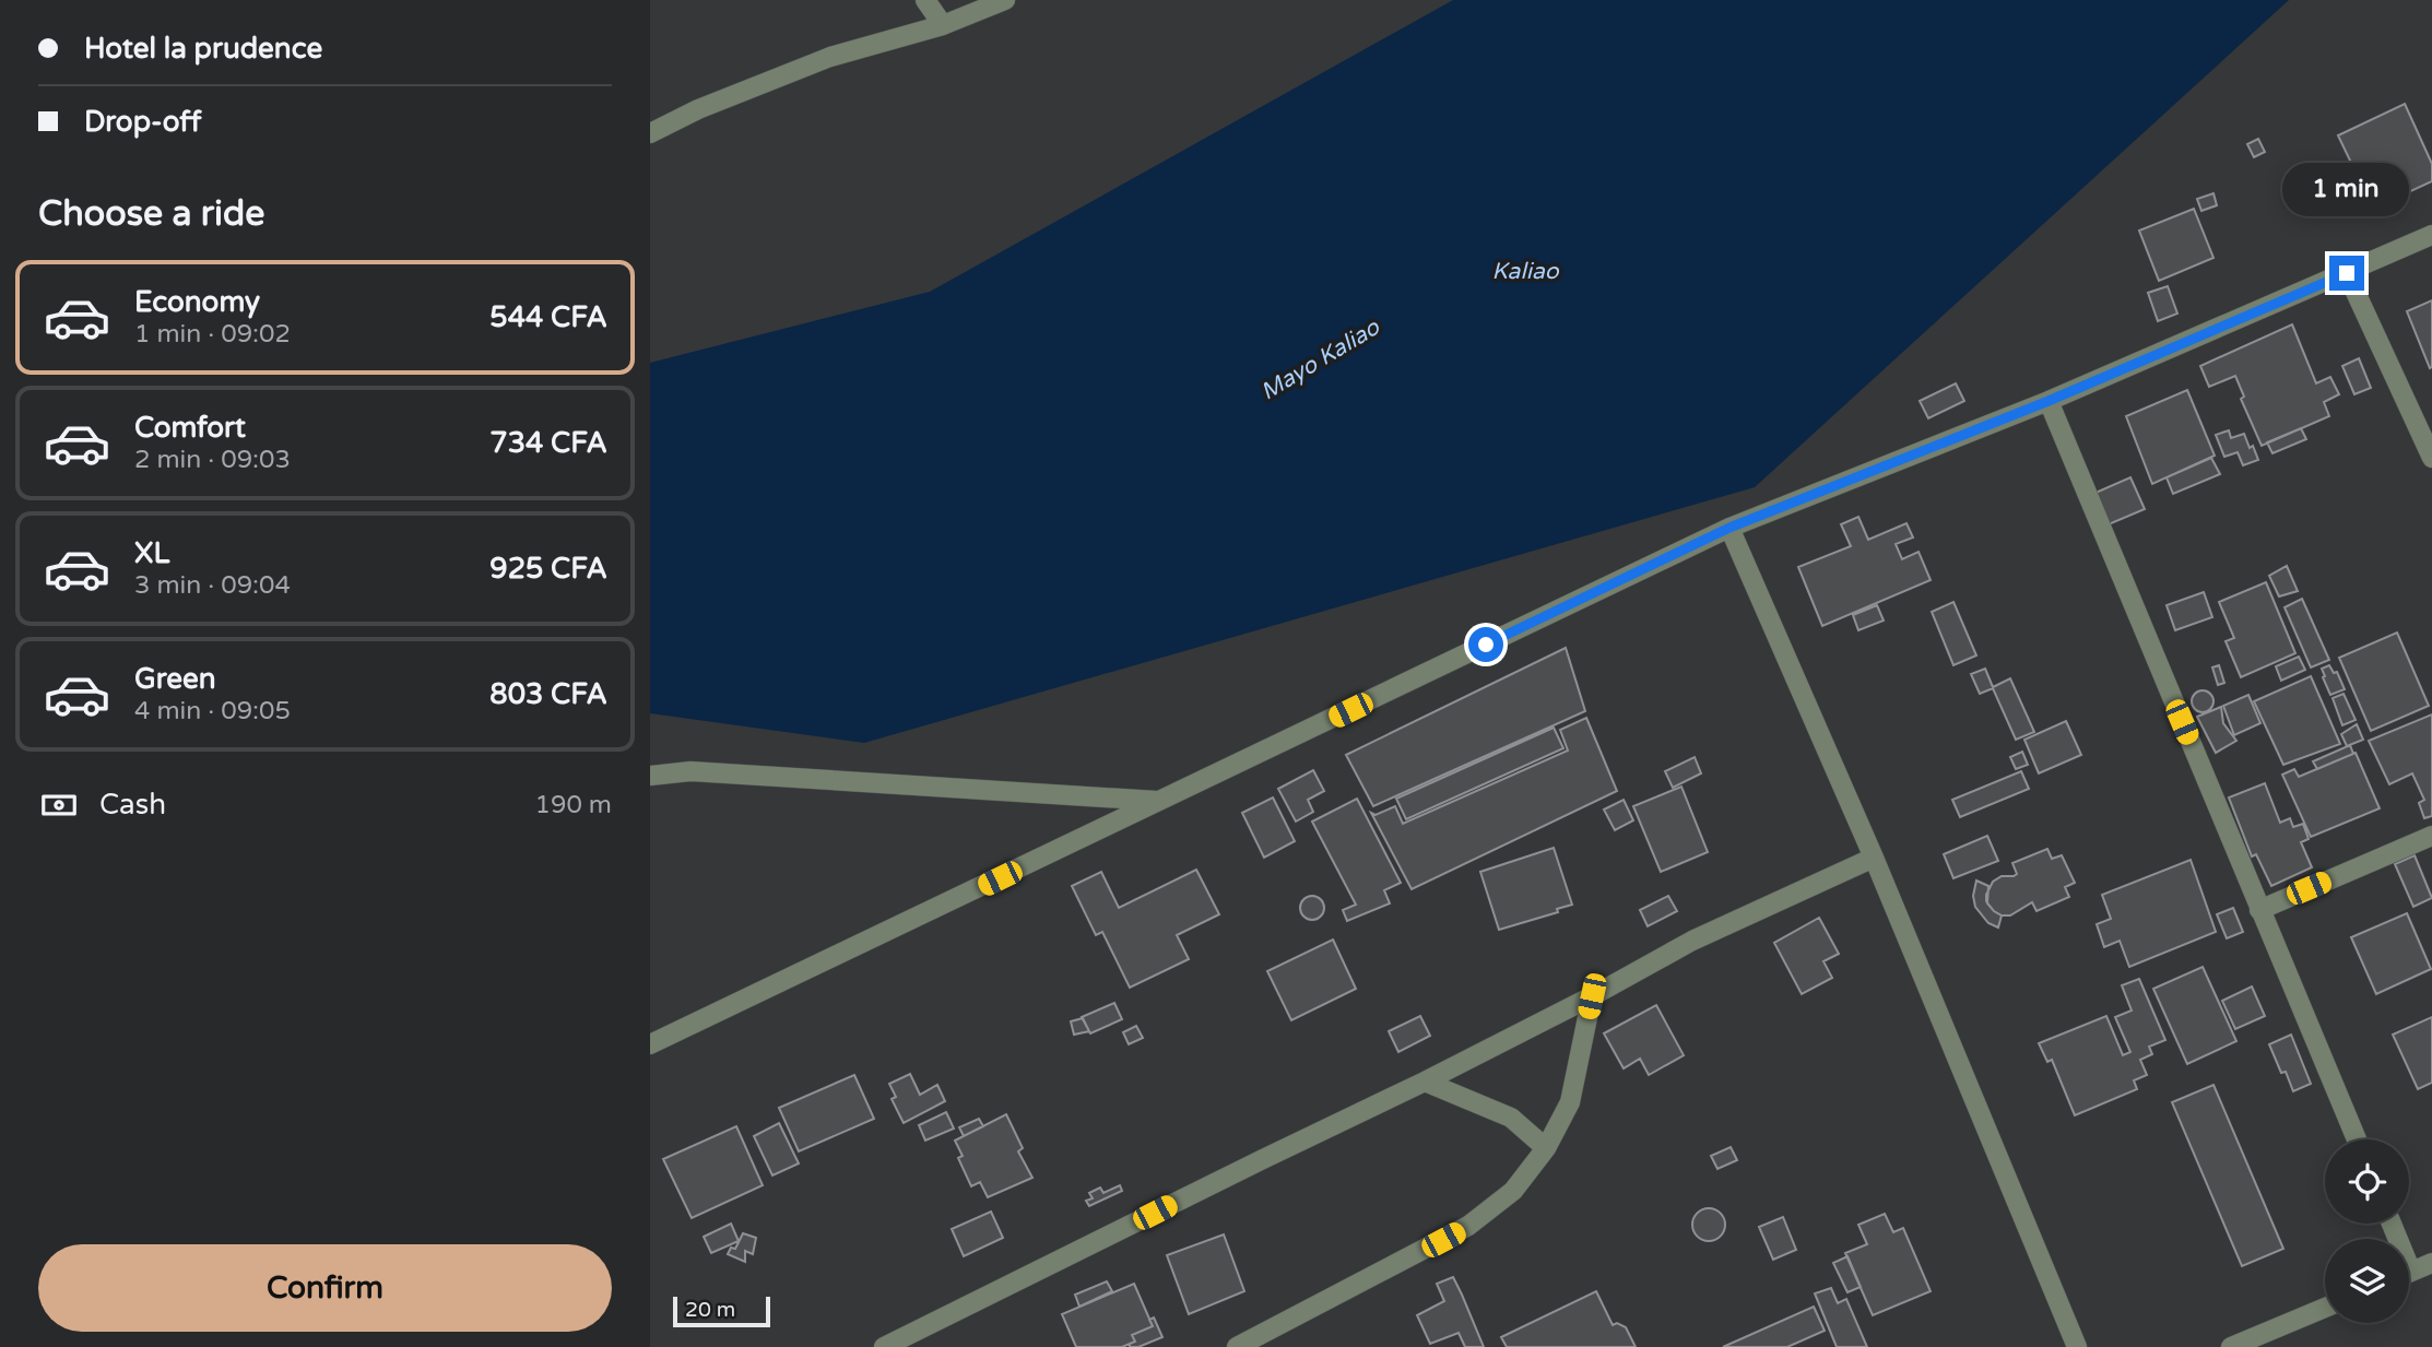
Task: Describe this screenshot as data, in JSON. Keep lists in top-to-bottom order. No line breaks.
{"water":["Kaliao","Mayo Kaliao"],"scale_bar":"20 m","page":{"banner":["Hotel la prudence","Drop-off"],"bubble":"1 min","heading":"Choose a ride","list":[{"name":"Economy","note":"1 min · 09:02","value":"544 CFA"},{"name":"Comfort","note":"2 min · 09:03","value":"734 CFA"},{"name":"XL","note":"3 min · 09:04","value":"925 CFA"},{"name":"Green","note":"4 min · 09:05","value":"803 CFA"}],"pay":["Cash","190 m"],"buttons":"Confirm","scale":"20 m"}}
